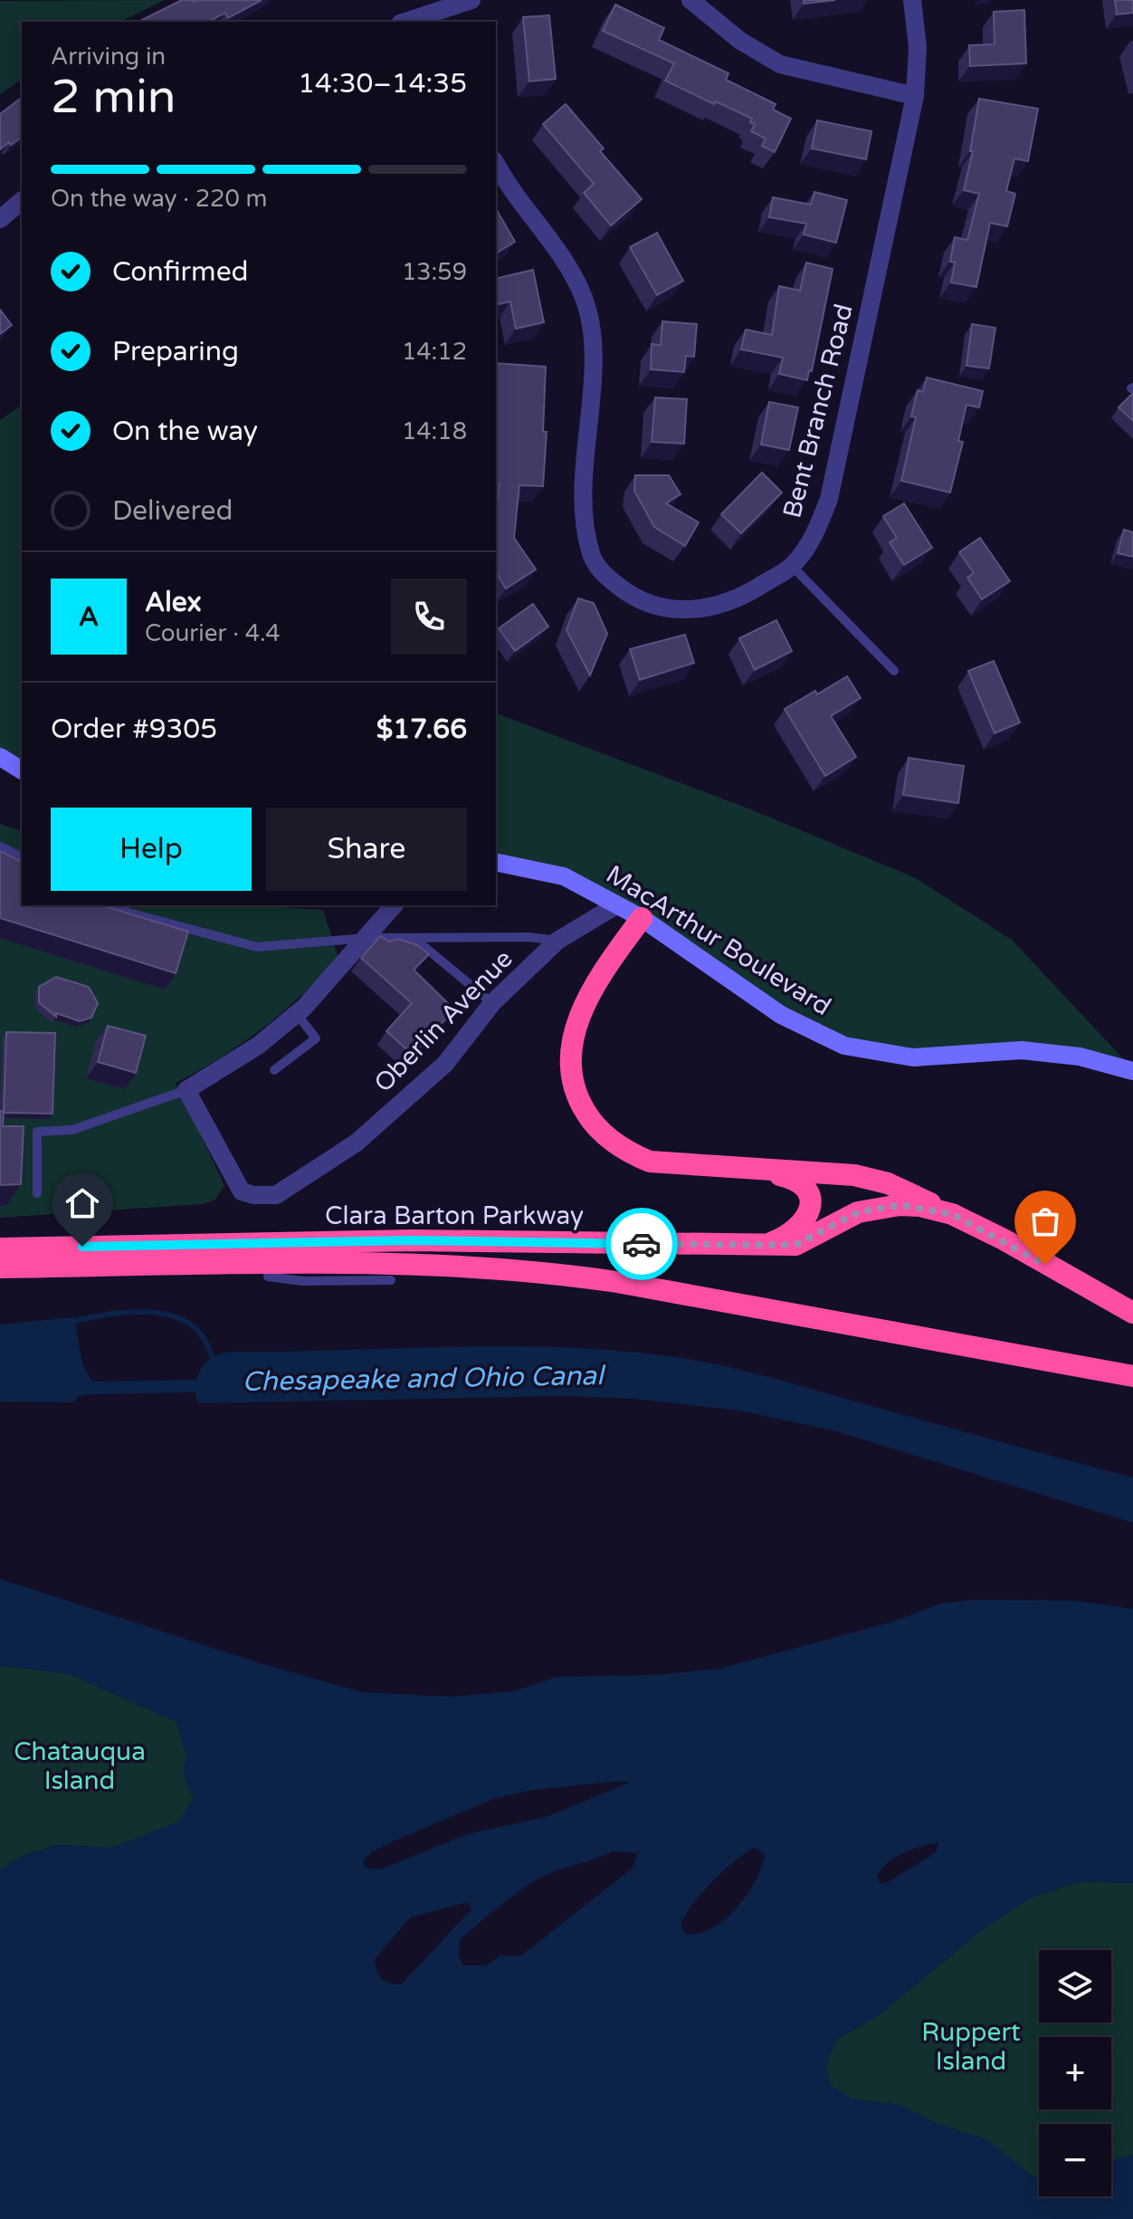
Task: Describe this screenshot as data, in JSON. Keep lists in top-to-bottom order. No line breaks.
{"streets":{"highway":["Clara Barton Parkway"],"main road":["MacArthur Boulevard"],"street":["Bent Branch Road","Oberlin Avenue"]},"crossings":[["MacArthur Boulevard","Oberlin Avenue"]],"water":["Chesapeake and Ohio Canal"],"parks":["Chatauqua Island","Ruppert Island"],"page":{"heading":["2 min","Arriving in","14:30–14:35"],"panel":["Alex","Courier · 4.4","Order #9305","$17.66"],"bar":"On the way · 220 m","list":[["Confirmed","13:59"],["Preparing","14:12"],["On the way","14:18"],"Delivered"],"round":"A","buttons":["Help","Share"],"map_buttons":["+","−"]}}
